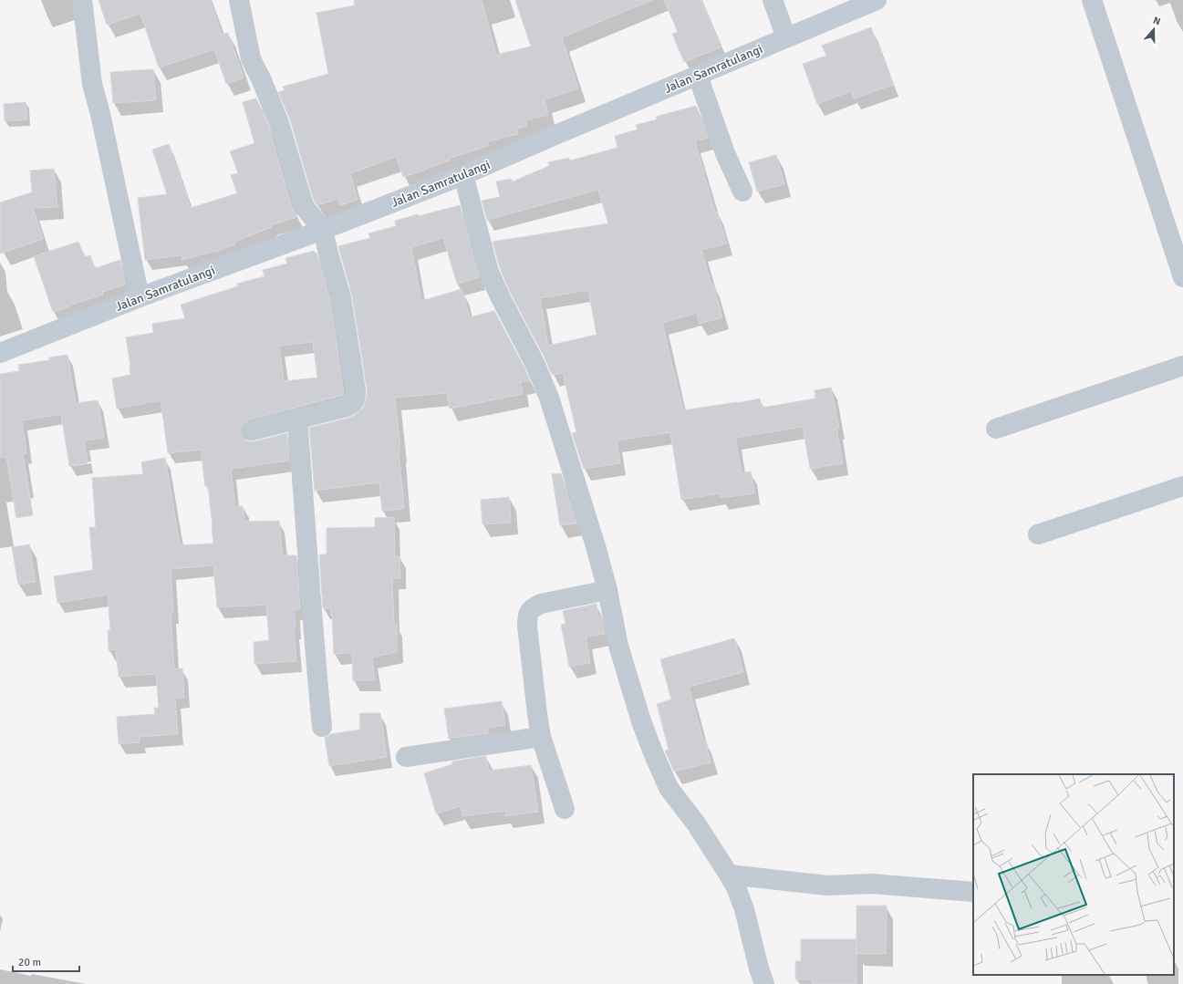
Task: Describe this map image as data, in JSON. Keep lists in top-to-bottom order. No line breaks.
{"streets":{"main road":["Jalan Samratulangi"]},"scale_bar":"20 m","north":"top"}
